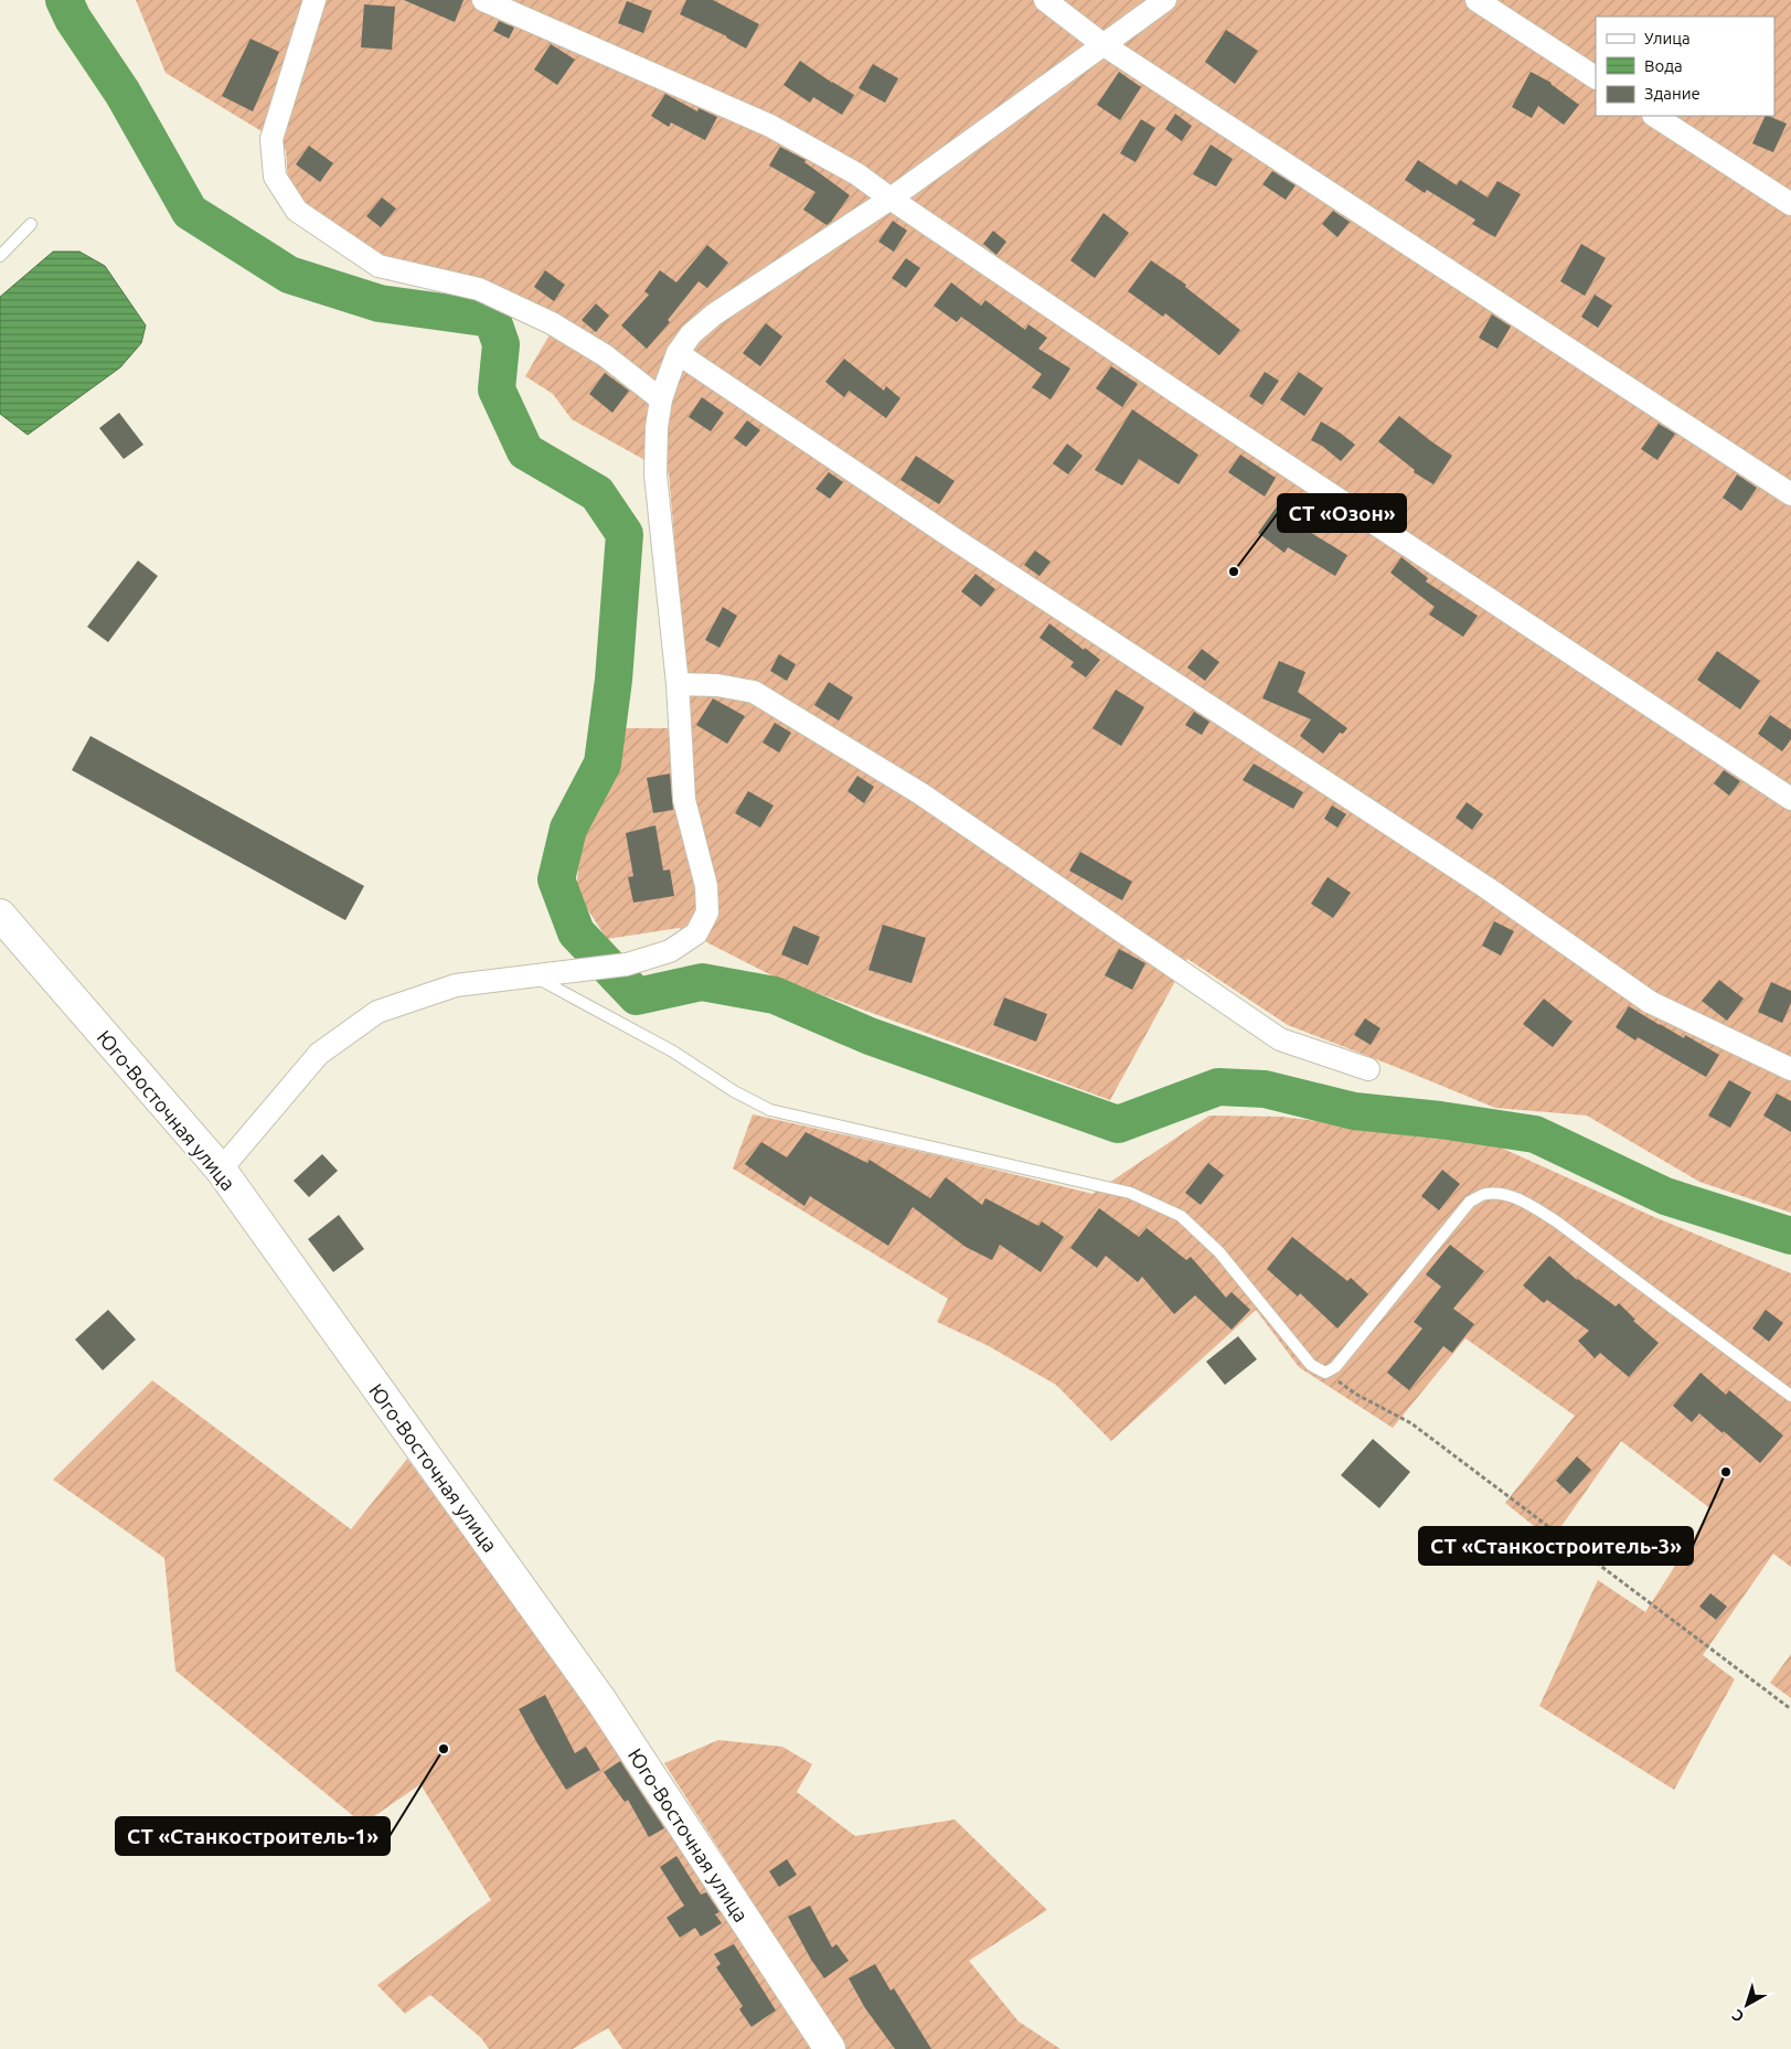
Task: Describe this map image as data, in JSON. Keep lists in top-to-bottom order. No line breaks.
{"streets":{"street":["Юго-Восточная улица"]},"places":["СТ «Озон»","СТ «Станкостроитель-3»","СТ «Станкостроитель-1»"],"legend":["Улица","Вода","Здание"],"north":"bottom left"}
